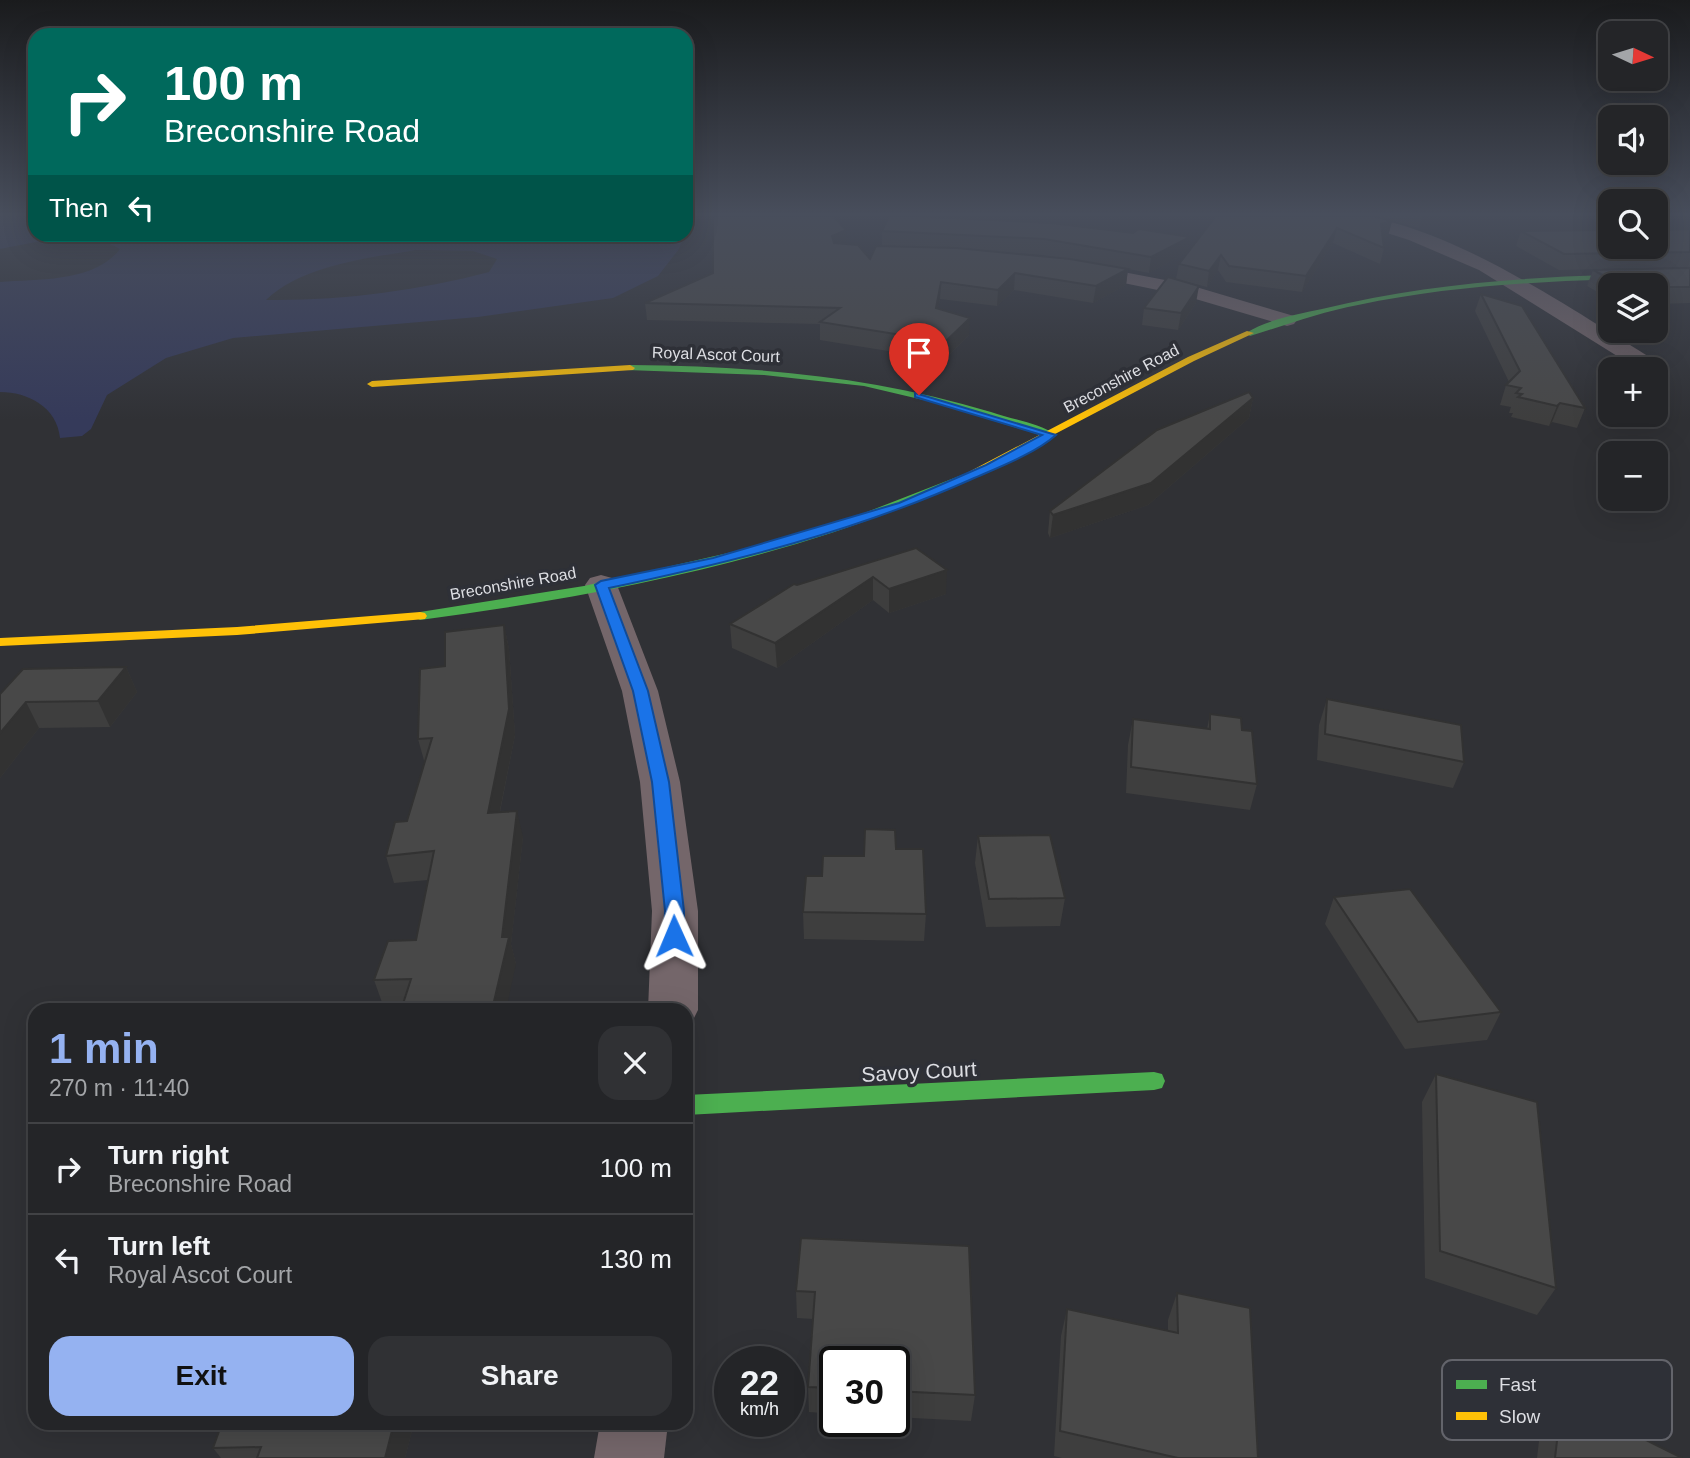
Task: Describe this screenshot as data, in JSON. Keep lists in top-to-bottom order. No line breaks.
{"streets":{"street":["Royal Ascot Court","Breconshire Road","Savoy Court"]},"crossings":[["Royal Ascot Court","Breconshire Road"]],"legend":["Fast","Slow"],"north":"right","page":{"map_buttons":["+","−"],"turn":["100 m","Breconshire Road"],"then":"Then","heading":["1 min","270 m · 11:40"],"list":[{"name":"Turn right","note":"Breconshire Road","value":"100 m"},{"name":"Turn left","note":"Royal Ascot Court","value":"130 m"}],"buttons":["Exit","Share"],"speed":"22 km/h","limit":"30"}}
